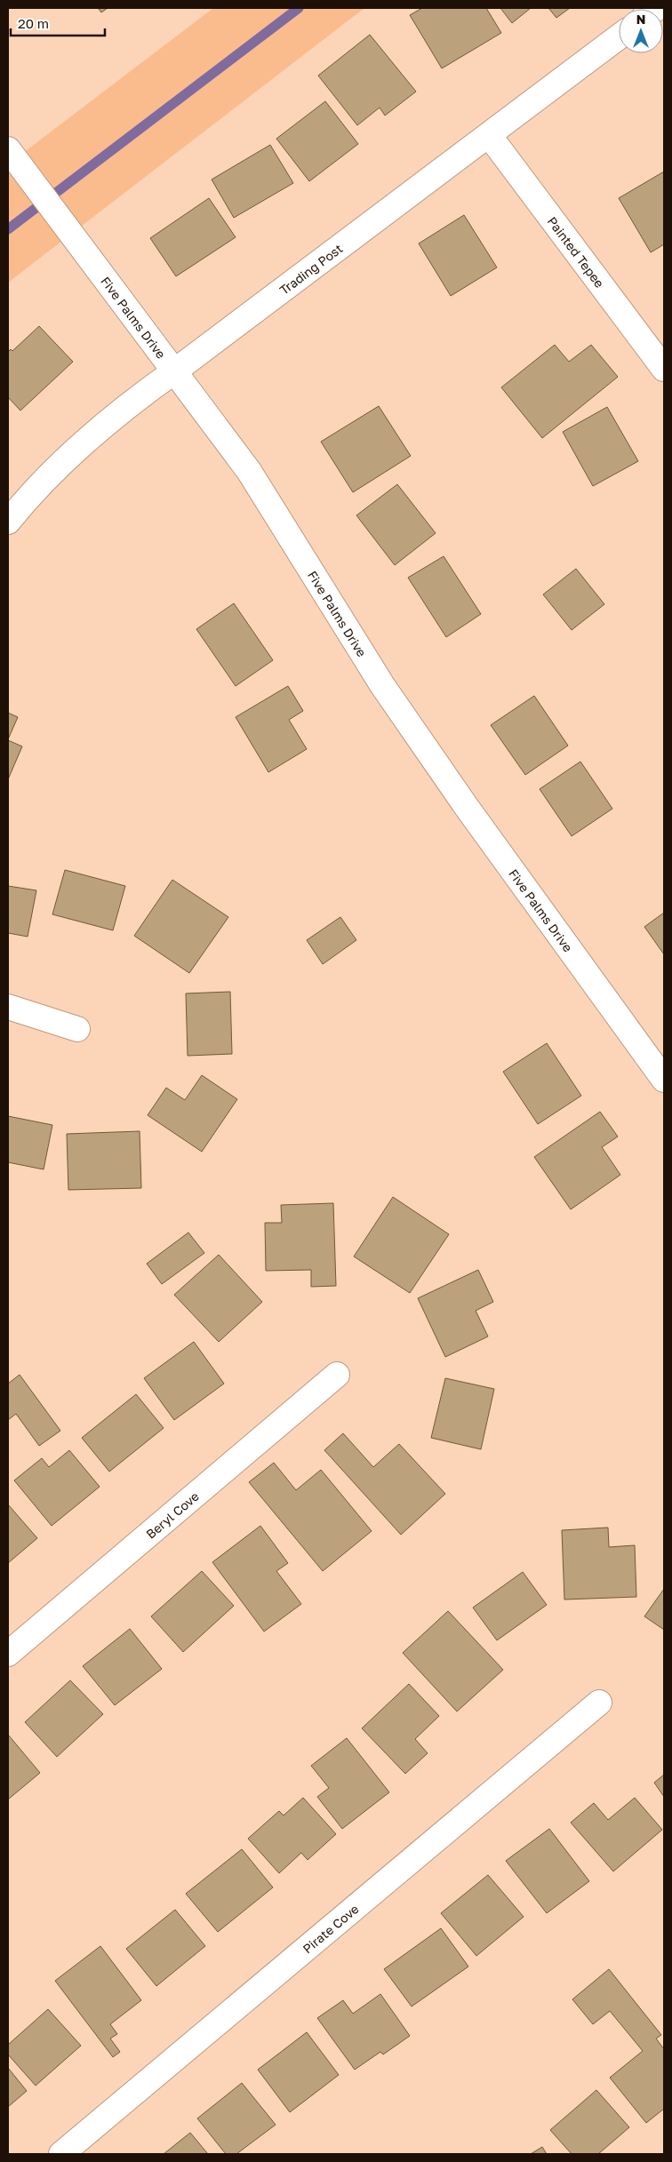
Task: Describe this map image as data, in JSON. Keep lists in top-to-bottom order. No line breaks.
{"streets":{"street":["Painted Tepee","Trading Post","Five Palms Drive","Beryl Cove","Pirate Cove"]},"crossings":[["Painted Tepee","Trading Post"],["Trading Post","Five Palms Drive"]],"scale_bar":"20 m","north":"top"}
